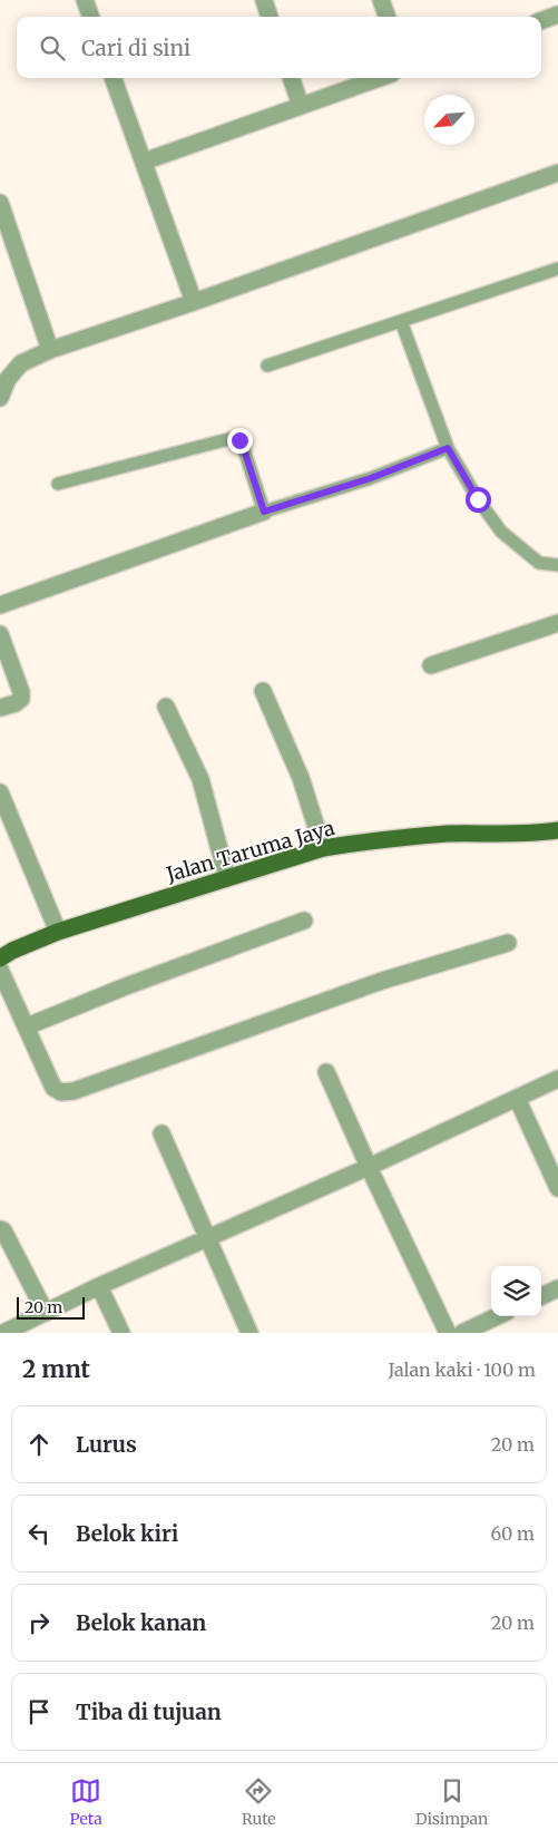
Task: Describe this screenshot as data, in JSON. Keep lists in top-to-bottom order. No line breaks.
{"streets":{"main road":["Jalan Taruma Jaya"]},"scale_bar":"20 m","north":"bottom left","page":{"search":"Cari di sini","scale":"20 m","heading":["2 mnt","Jalan kaki · 100 m"],"list":[["Lurus","20 m"],["Belok kiri","60 m"],["Belok kanan","20 m"],"Tiba di tujuan"],"nav":["Peta","Rute","Disimpan"]}}
